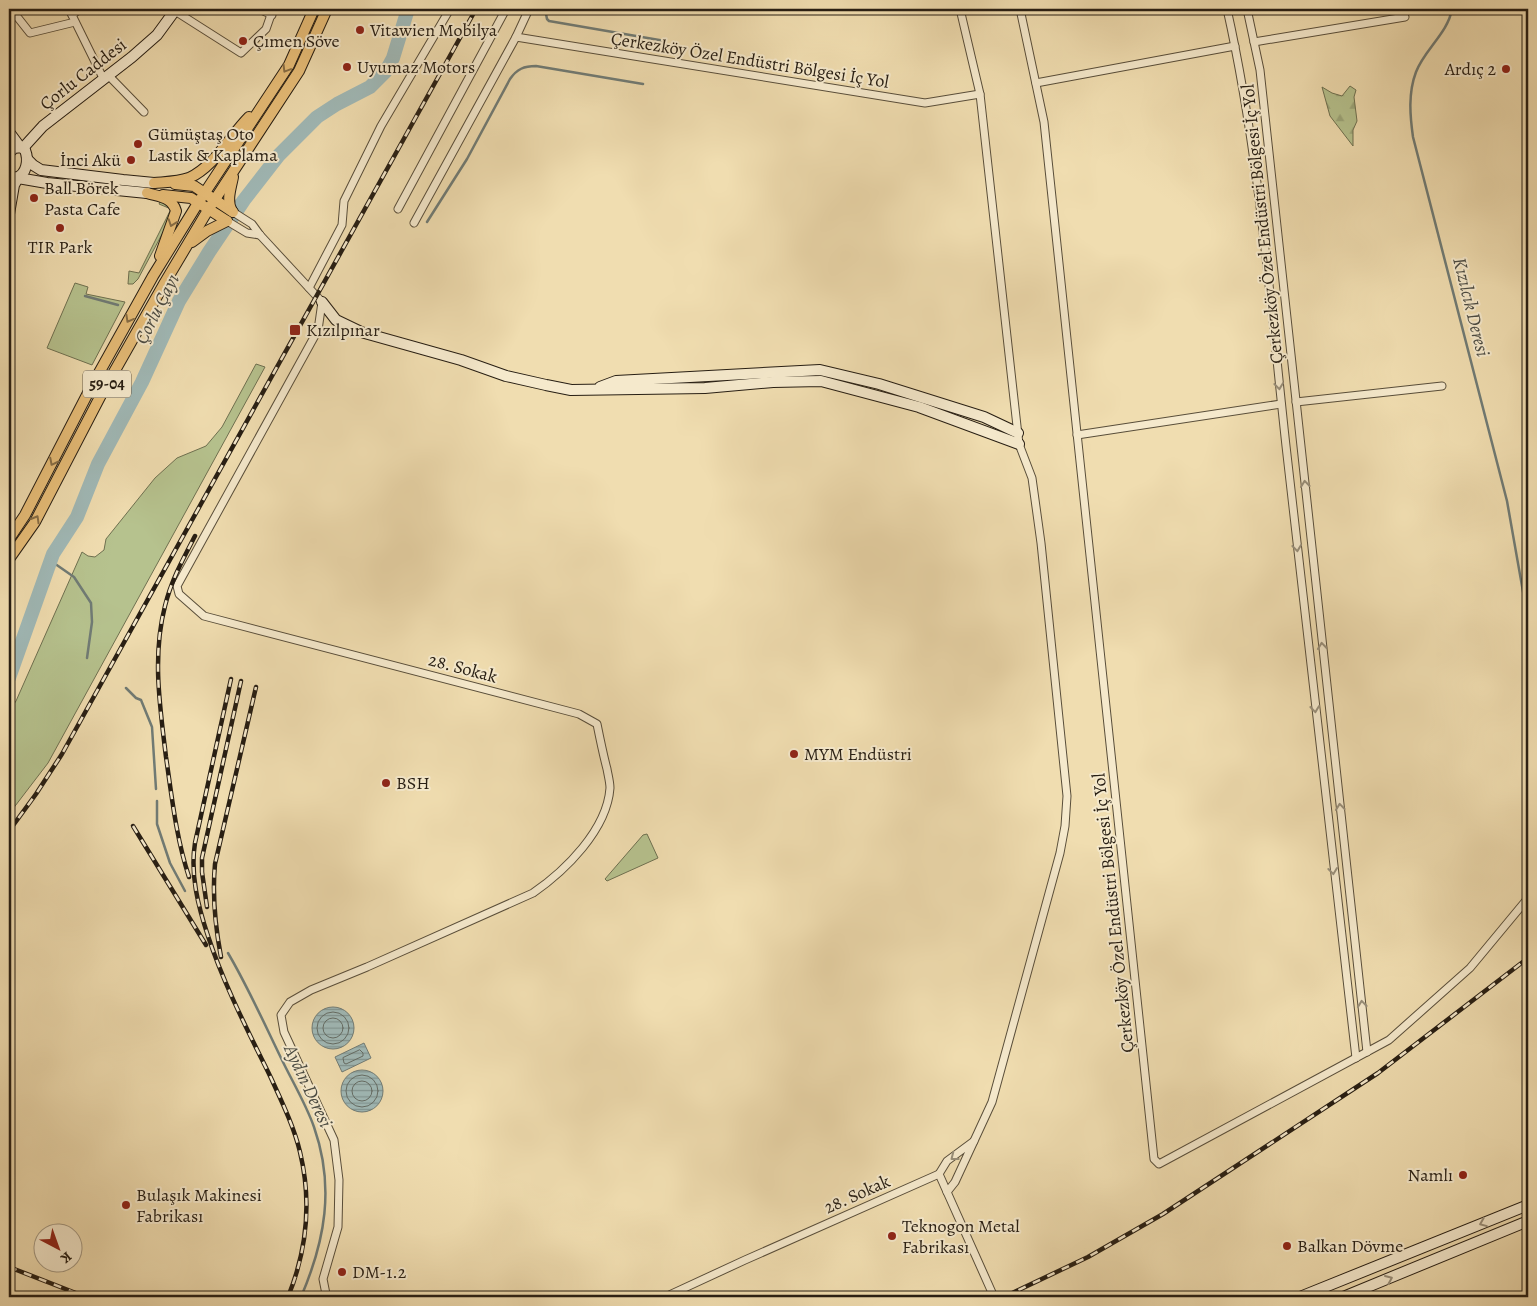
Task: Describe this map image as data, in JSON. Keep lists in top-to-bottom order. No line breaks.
{"streets":{"main road":["59-04"],"street":["Çerkezköy Özel Endüstri Bölgesi İç Yol","Çorlu Caddesi","28. Sokak"]},"water":["Kızılcık Deresi","Çorlu Çayı","Aydın Deresi"],"places":{"other":["Vitawien Mobilya","Çımen Söve","Uyumaz Motors","Ardıç 2","Gümüştaş Oto Lastik & Kaplama","İnci Akü","Ball Börek Pasta Cafe","TIR Park","MYM Endüstri","BSH","Namlı","Bulaşık Makinesi Fabrikası","Teknogon Metal Fabrikası","Balkan Dövme","DM-1.2"],"transit":["Kızılpınar"]},"north":"bottom right"}
